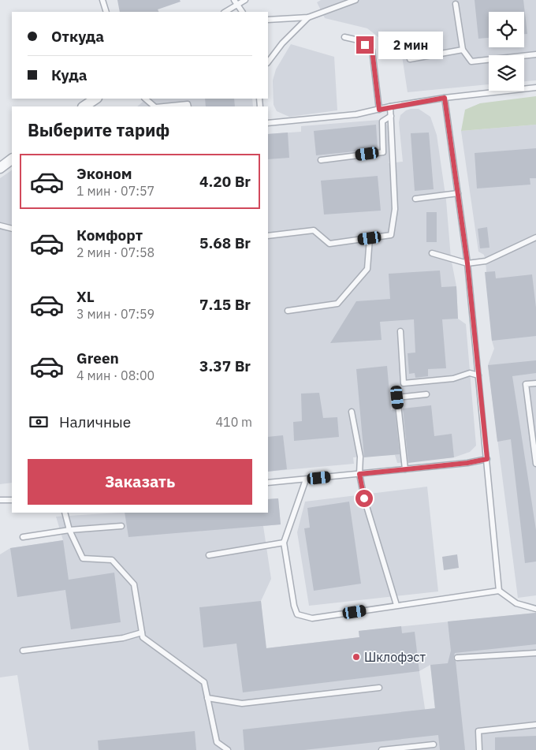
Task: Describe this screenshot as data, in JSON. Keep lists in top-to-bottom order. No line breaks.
{"places":["Шклофэст"],"page":{"banner":["Откуда","Куда"],"bubble":"2 мин","heading":"Выберите тариф","list":[{"name":"Эконом","note":"1 мин · 07:57","value":"4.20 Br"},{"name":"Комфорт","note":"2 мин · 07:58","value":"5.68 Br"},{"name":"XL","note":"3 мин · 07:59","value":"7.15 Br"},{"name":"Green","note":"4 мин · 08:00","value":"3.37 Br"}],"pay":["Наличные","410 m"],"buttons":"Заказать"}}
